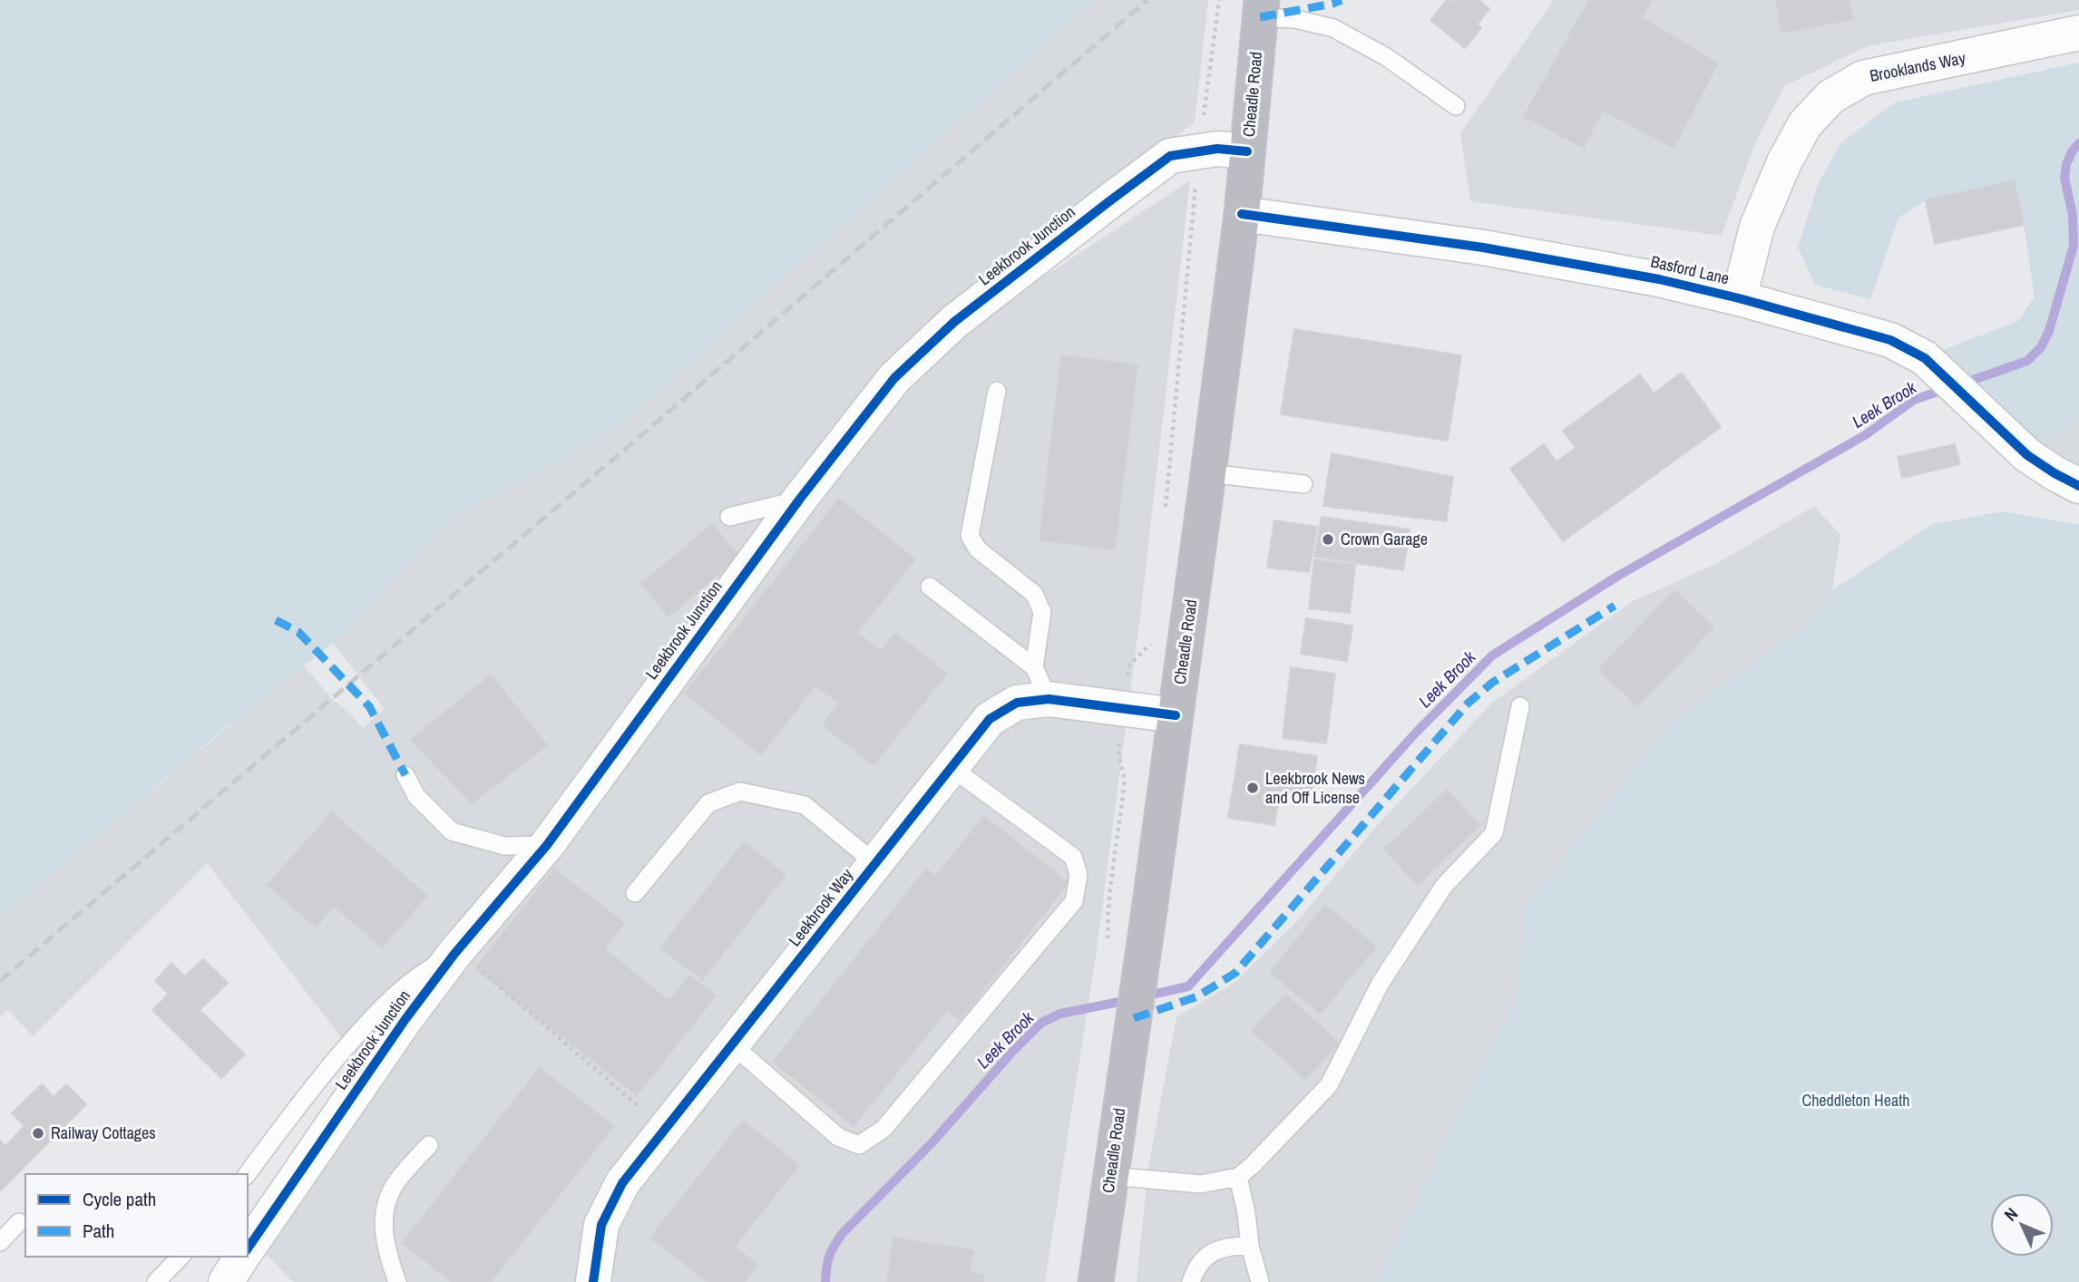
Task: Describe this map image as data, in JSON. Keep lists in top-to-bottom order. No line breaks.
{"streets":{"highway":["Cheadle Road"],"street":["Brooklands Way","Leekbrook Junction","Basford Lane","Leekbrook Way"]},"crossings":[["Brooklands Way","Basford Lane"],["Cheadle Road","Leekbrook Junction"],["Cheadle Road","Basford Lane"],["Cheadle Road","Leekbrook Way"]],"water":["Leek Brook"],"parks":["Cheddleton Heath"],"places":["Crown Garage","Leekbrook News and Off License","Railway Cottages"],"legend":["Cycle path","Path"],"north":"top left"}
